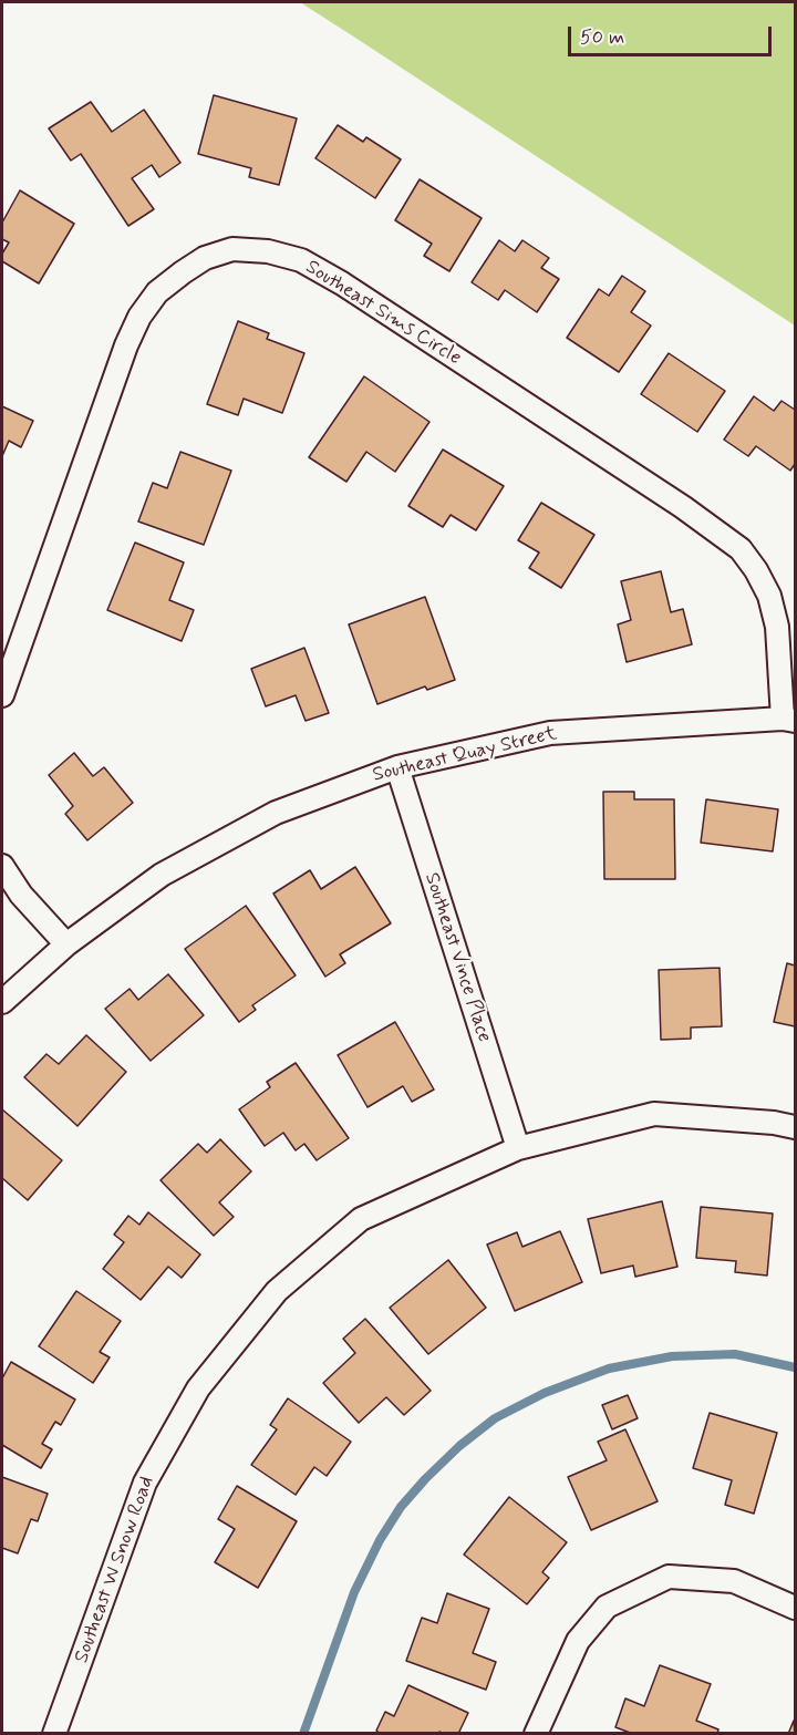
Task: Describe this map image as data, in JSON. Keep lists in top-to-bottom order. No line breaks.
{"streets":{"street":["Southeast Sims Circle","Southeast Quay Street","Southeast Vince Place","Southeast W Snow Road"]},"crossings":[["Southeast Sims Circle","Southeast Quay Street"],["Southeast Quay Street","Southeast Vince Place"],["Southeast Vince Place","Southeast W Snow Road"]],"scale_bar":"50 m"}
